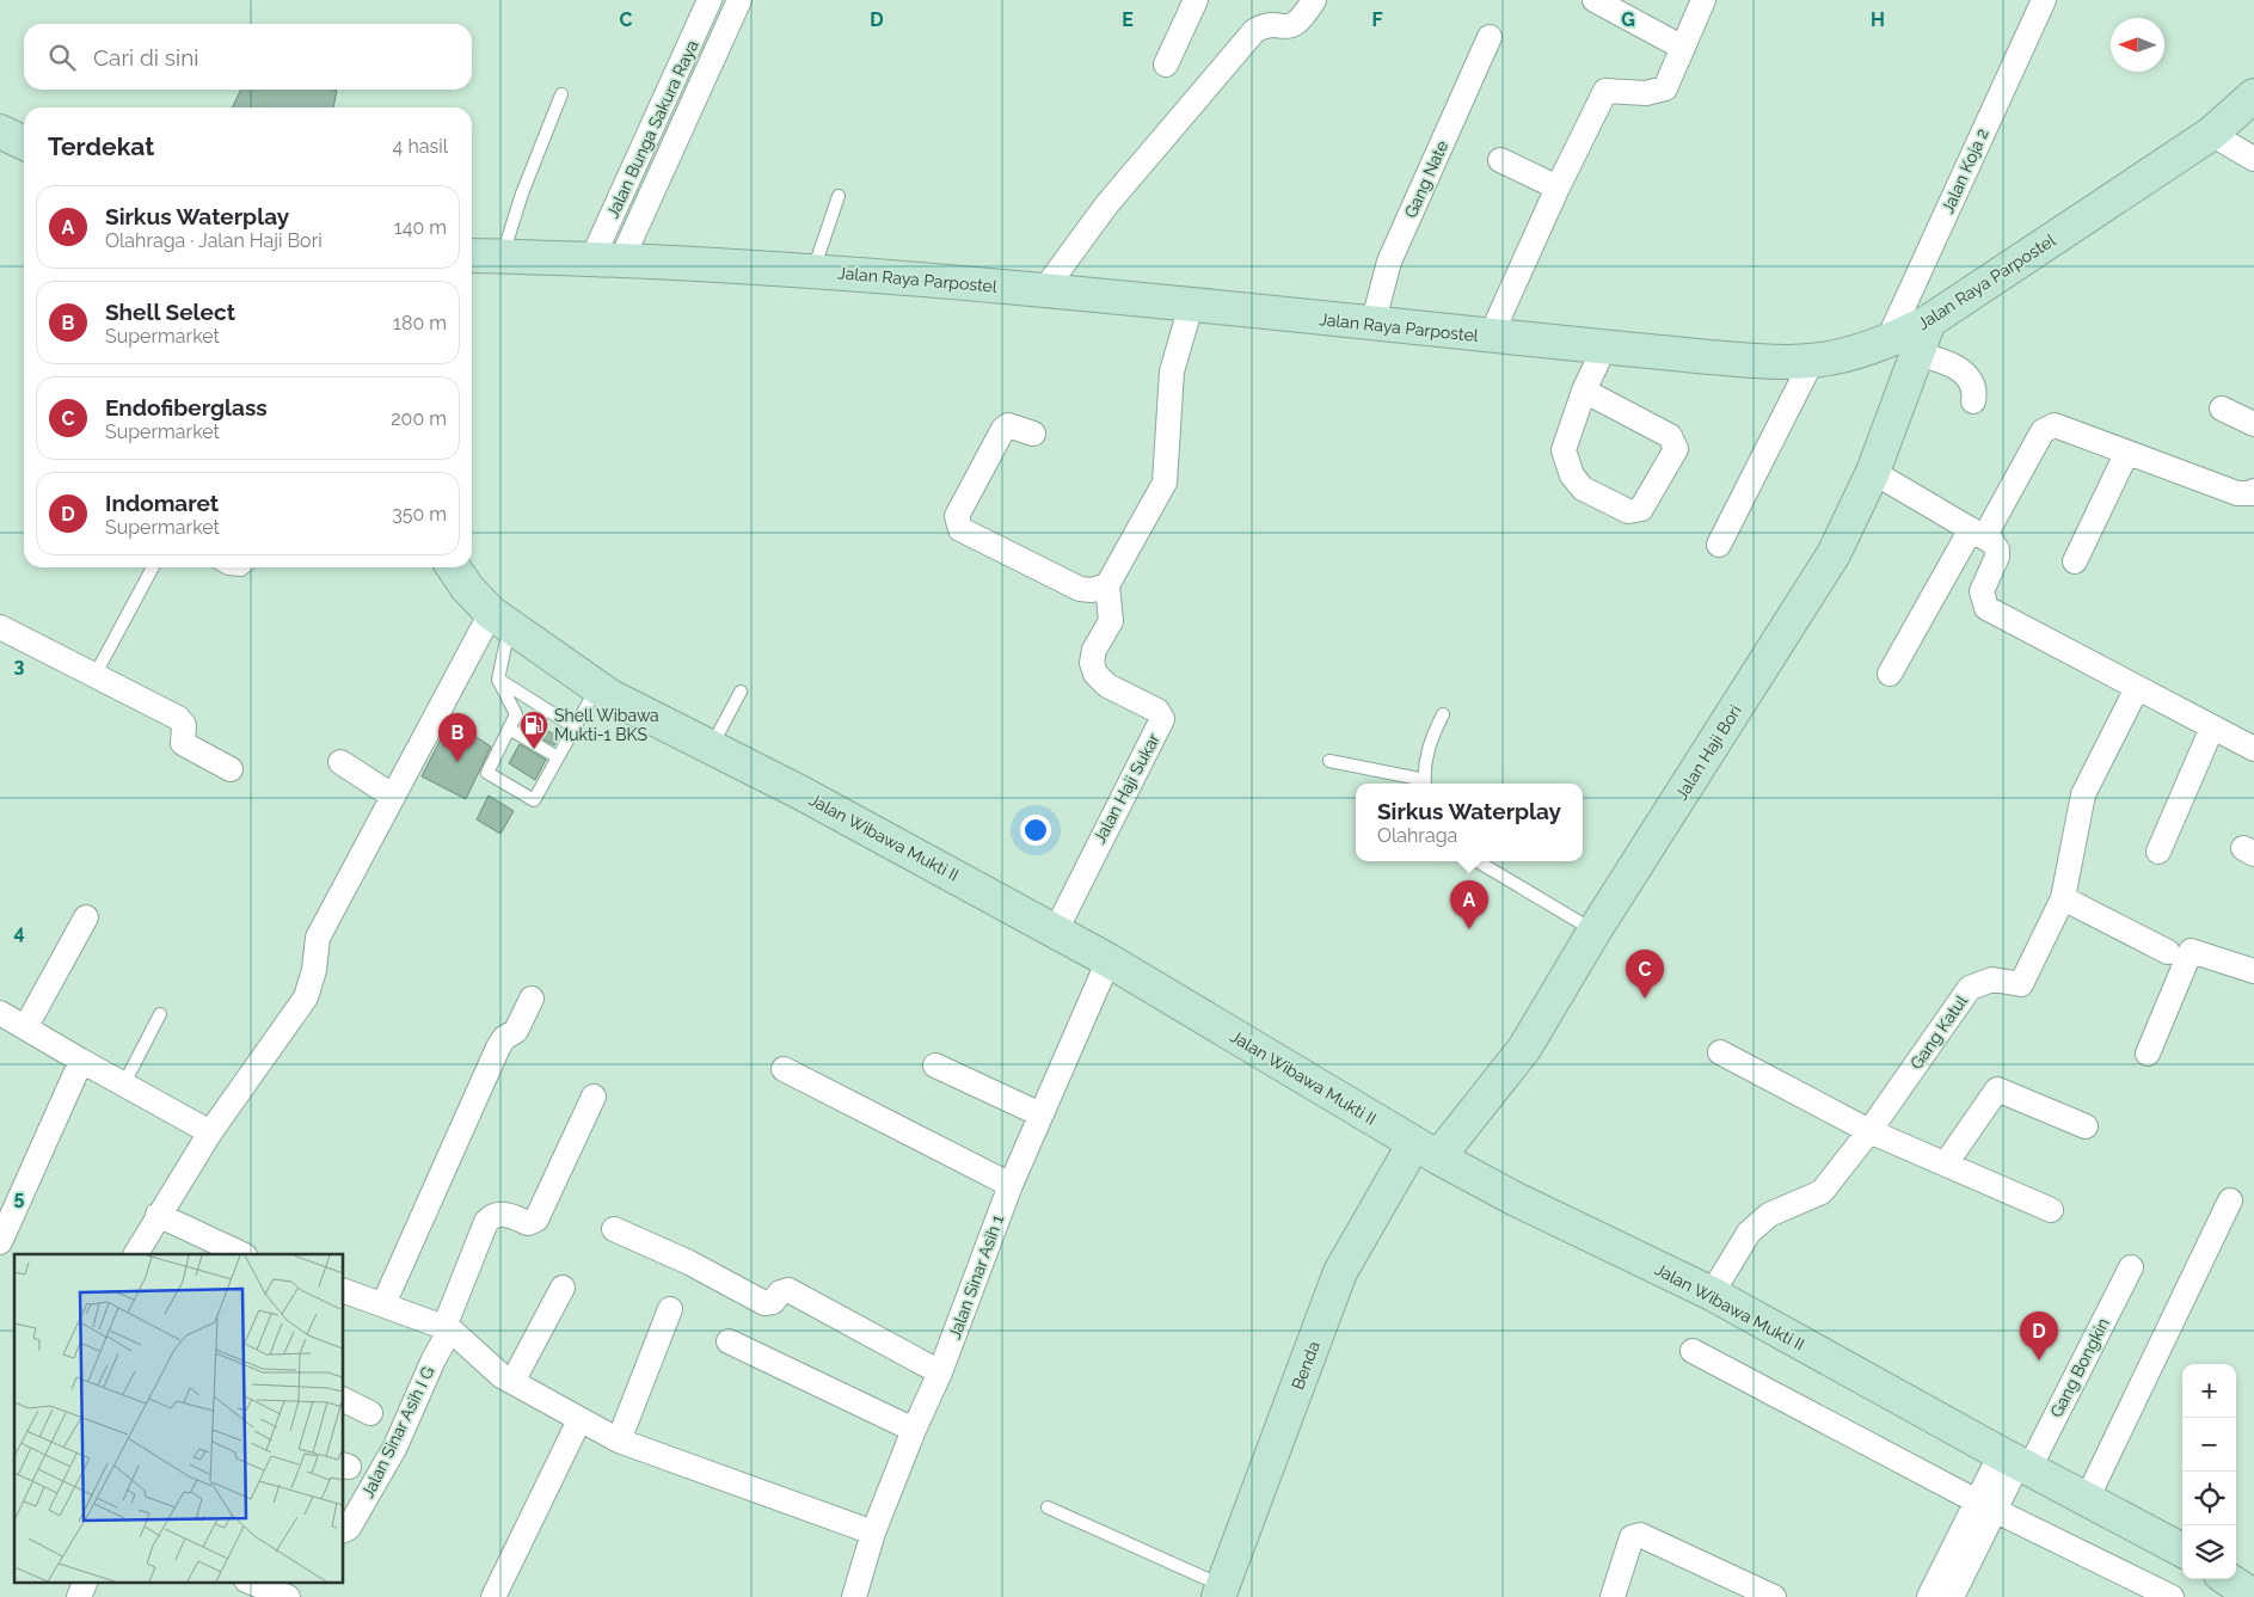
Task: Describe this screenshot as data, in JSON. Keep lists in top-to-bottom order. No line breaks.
{"streets":{"main road":["Jalan Raya Parpostel","Jalan Haji Bori","Jalan Wibawa Mukti II","Benda"],"street":["Jalan Bunga Sakura Raya","Jalan Koja 2","Gang Nate","Jalan Haji Sukar","Gang Katul","Jalan Sinar Asih 1","Gang Bongkin","Jalan Sinar Asih I G"]},"crossings":[["Jalan Bunga Sakura Raya","Jalan Raya Parpostel"],["Jalan Koja 2","Jalan Raya Parpostel"],["Jalan Koja 2","Jalan Haji Bori"],["Gang Nate","Jalan Raya Parpostel"],["Jalan Raya Parpostel","Jalan Haji Bori"],["Jalan Haji Bori","Jalan Wibawa Mukti II"],["Jalan Haji Bori","Benda"],["Jalan Haji Sukar","Jalan Wibawa Mukti II"],["Jalan Wibawa Mukti II","Gang Katul"],["Jalan Wibawa Mukti II","Jalan Sinar Asih 1"],["Jalan Wibawa Mukti II","Benda"],["Jalan Wibawa Mukti II","Gang Bongkin"]],"places":{"fuel station":["Shell Wibawa Mukti-1 BKS"]},"north":"left","page":{"search":"Cari di sini","heading":["Terdekat","4 hasil"],"list":[{"mark":"A","name":"Sirkus Waterplay","note":"Olahraga · Jalan Haji Bori","value":"140 m"},{"mark":"B","name":"Shell Select","note":"Supermarket","value":"180 m"},{"mark":"C","name":"Endofiberglass","note":"Supermarket","value":"200 m"},{"mark":"D","name":"Indomaret","note":"Supermarket","value":"350 m"}],"pins":["B","A","C","D"],"popup":["Sirkus Waterplay","Olahraga"],"map_buttons":["+","−"]},"grid":{"columns":["C","D","E","F","G","H"],"rows":["3","4","5"]}}
